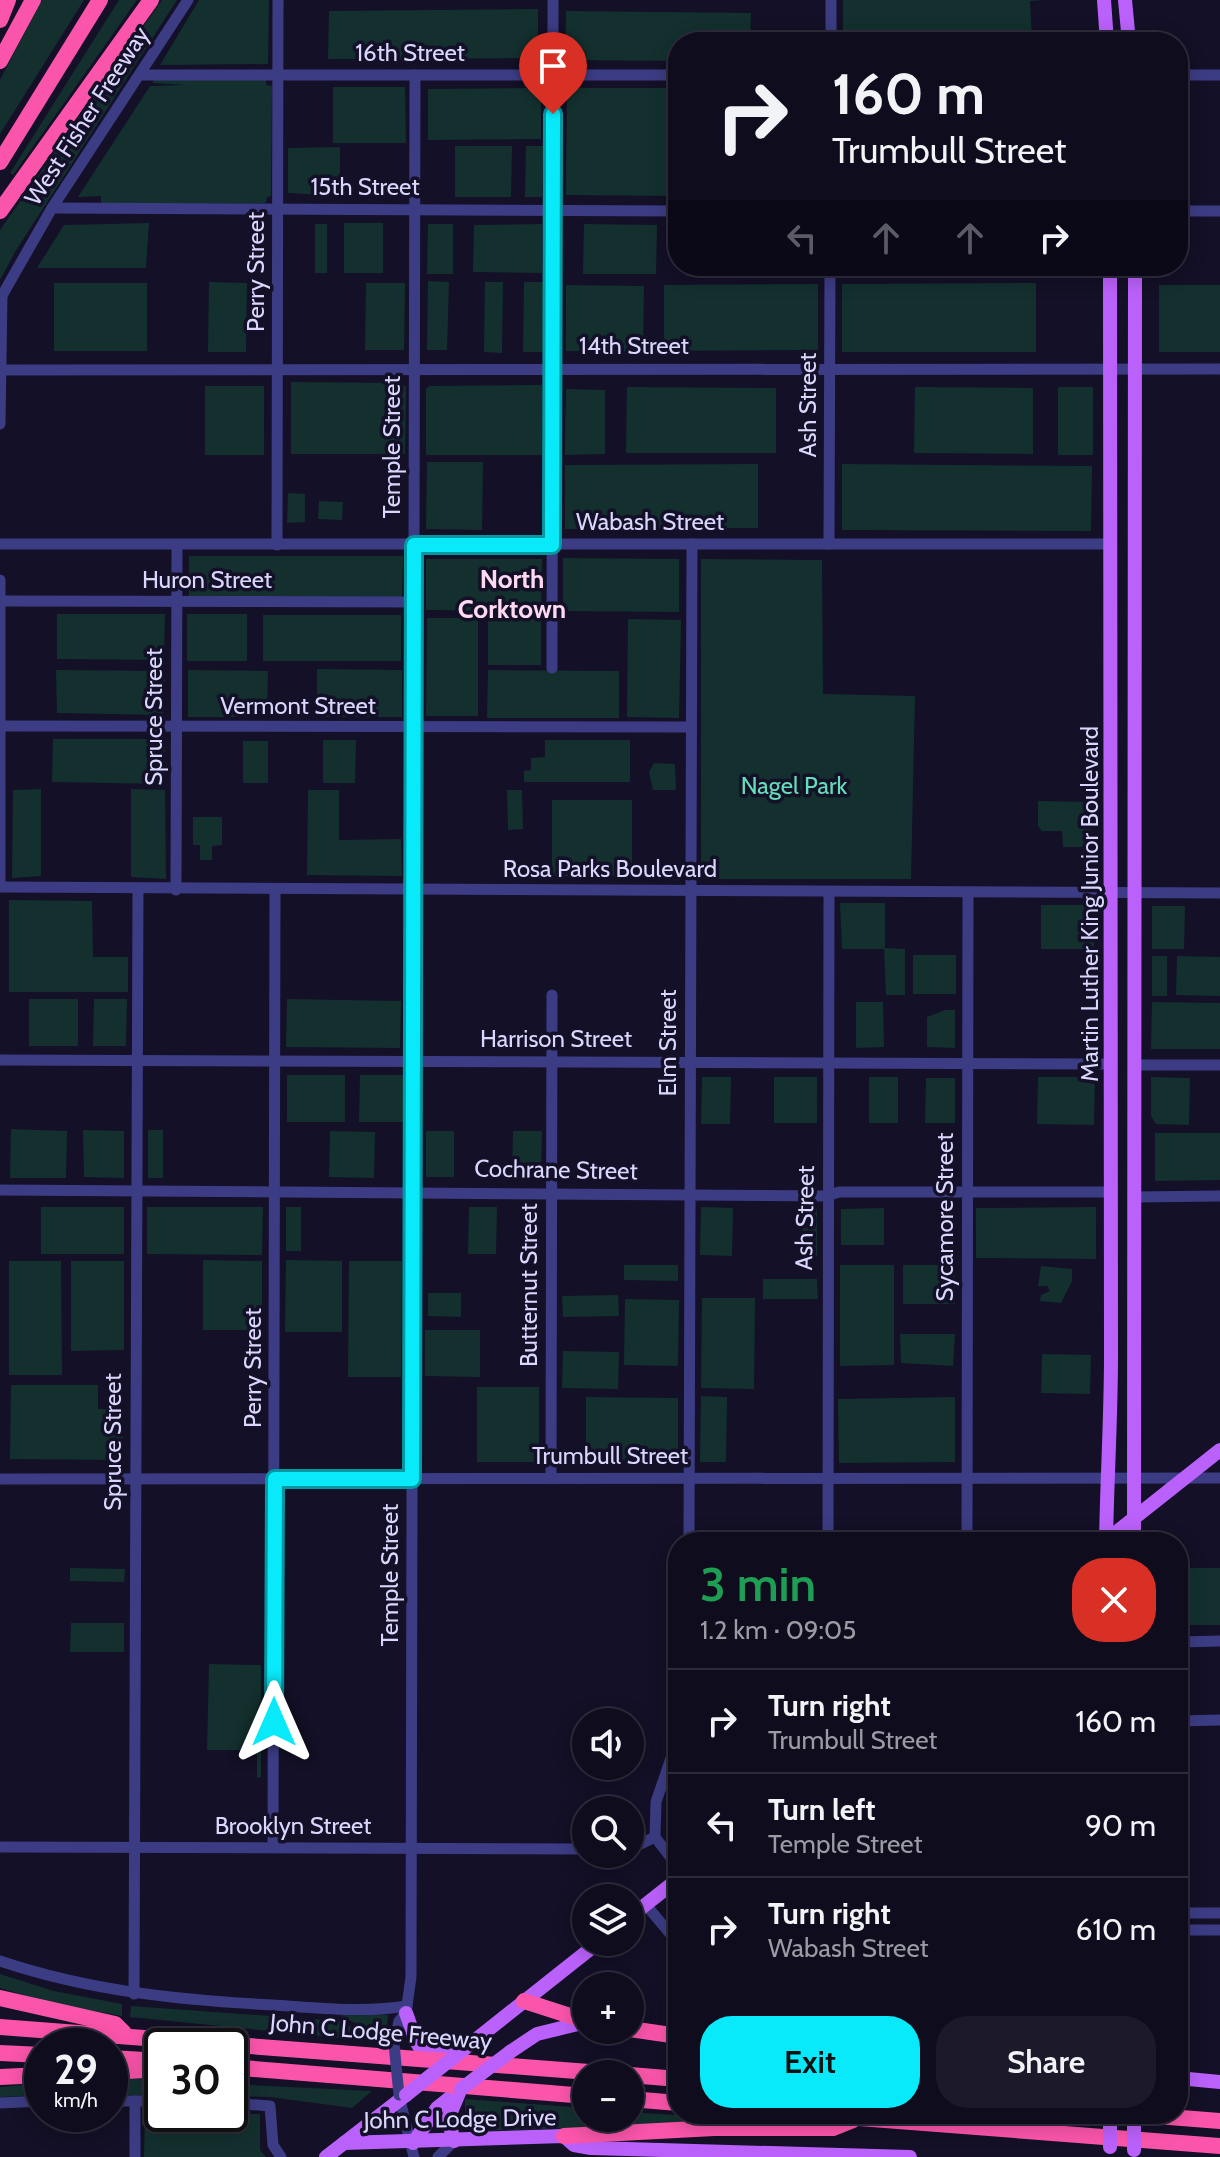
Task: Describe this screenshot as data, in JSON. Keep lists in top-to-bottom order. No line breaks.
{"streets":{"highway":["John C Lodge Freeway"],"main road":["Martin Luther King Junior Boulevard","John C Lodge Drive"],"street":["16th Street","West Fisher Freeway","15th Street","Perry Street","14th Street","Ash Street","Temple Street","Wabash Street","Huron Street","Vermont Street","Spruce Street","Rosa Parks Boulevard","Harrison Street","Elm Street","Cochrane Street","Sycamore Street","Butternut Street","Trumbull Street","Brooklyn Street"]},"crossings":[["16th Street","West Fisher Freeway"],["16th Street","Perry Street"],["16th Street","Temple Street"],["West Fisher Freeway","15th Street"],["15th Street","Perry Street"],["15th Street","Temple Street"],["Perry Street","14th Street"],["Perry Street","Wabash Street"],["Perry Street","Rosa Parks Boulevard"],["Perry Street","Harrison Street"],["Perry Street","Cochrane Street"],["Perry Street","Trumbull Street"],["Perry Street","Brooklyn Street"],["14th Street","Ash Street"],["14th Street","Temple Street"],["14th Street","Martin Luther King Junior Boulevard"],["Ash Street","Wabash Street"],["Ash Street","Rosa Parks Boulevard"],["Ash Street","Harrison Street"],["Ash Street","Cochrane Street"],["Ash Street","Trumbull Street"],["Temple Street","Wabash Street"],["Temple Street","Huron Street"],["Temple Street","Vermont Street"],["Temple Street","Rosa Parks Boulevard"],["Temple Street","Harrison Street"],["Temple Street","Cochrane Street"],["Temple Street","Trumbull Street"],["Temple Street","Brooklyn Street"],["Temple Street","John C Lodge Drive"],["Wabash Street","Spruce Street"],["Wabash Street","Martin Luther King Junior Boulevard"],["Wabash Street","Elm Street"],["Huron Street","Spruce Street"],["Vermont Street","Spruce Street"],["Vermont Street","Elm Street"],["Spruce Street","Rosa Parks Boulevard"],["Spruce Street","Harrison Street"],["Spruce Street","Cochrane Street"],["Spruce Street","Trumbull Street"],["Spruce Street","Brooklyn Street"],["Rosa Parks Boulevard","Martin Luther King Junior Boulevard"],["Rosa Parks Boulevard","Elm Street"],["Rosa Parks Boulevard","Sycamore Street"],["Martin Luther King Junior Boulevard","Harrison Street"],["Martin Luther King Junior Boulevard","Cochrane Street"],["Martin Luther King Junior Boulevard","Trumbull Street"],["Harrison Street","Elm Street"],["Harrison Street","Sycamore Street"],["Harrison Street","Butternut Street"],["Elm Street","Cochrane Street"],["Elm Street","Trumbull Street"],["Cochrane Street","Sycamore Street"],["Cochrane Street","Butternut Street"],["Sycamore Street","Trumbull Street"],["Butternut Street","Trumbull Street"]],"districts":["North Corktown"],"parks":["Nagel Park"],"page":{"turn":["160 m","Trumbull Street"],"heading":["3 min","1.2 km · 09:05"],"list":[{"name":"Turn right","note":"Trumbull Street","value":"160 m"},{"name":"Turn left","note":"Temple Street","value":"90 m"},{"name":"Turn right","note":"Wabash Street","value":"610 m"}],"map_buttons":["+","−"],"buttons":["Exit","Share"],"speed":"29 km/h","limit":"30"}}
